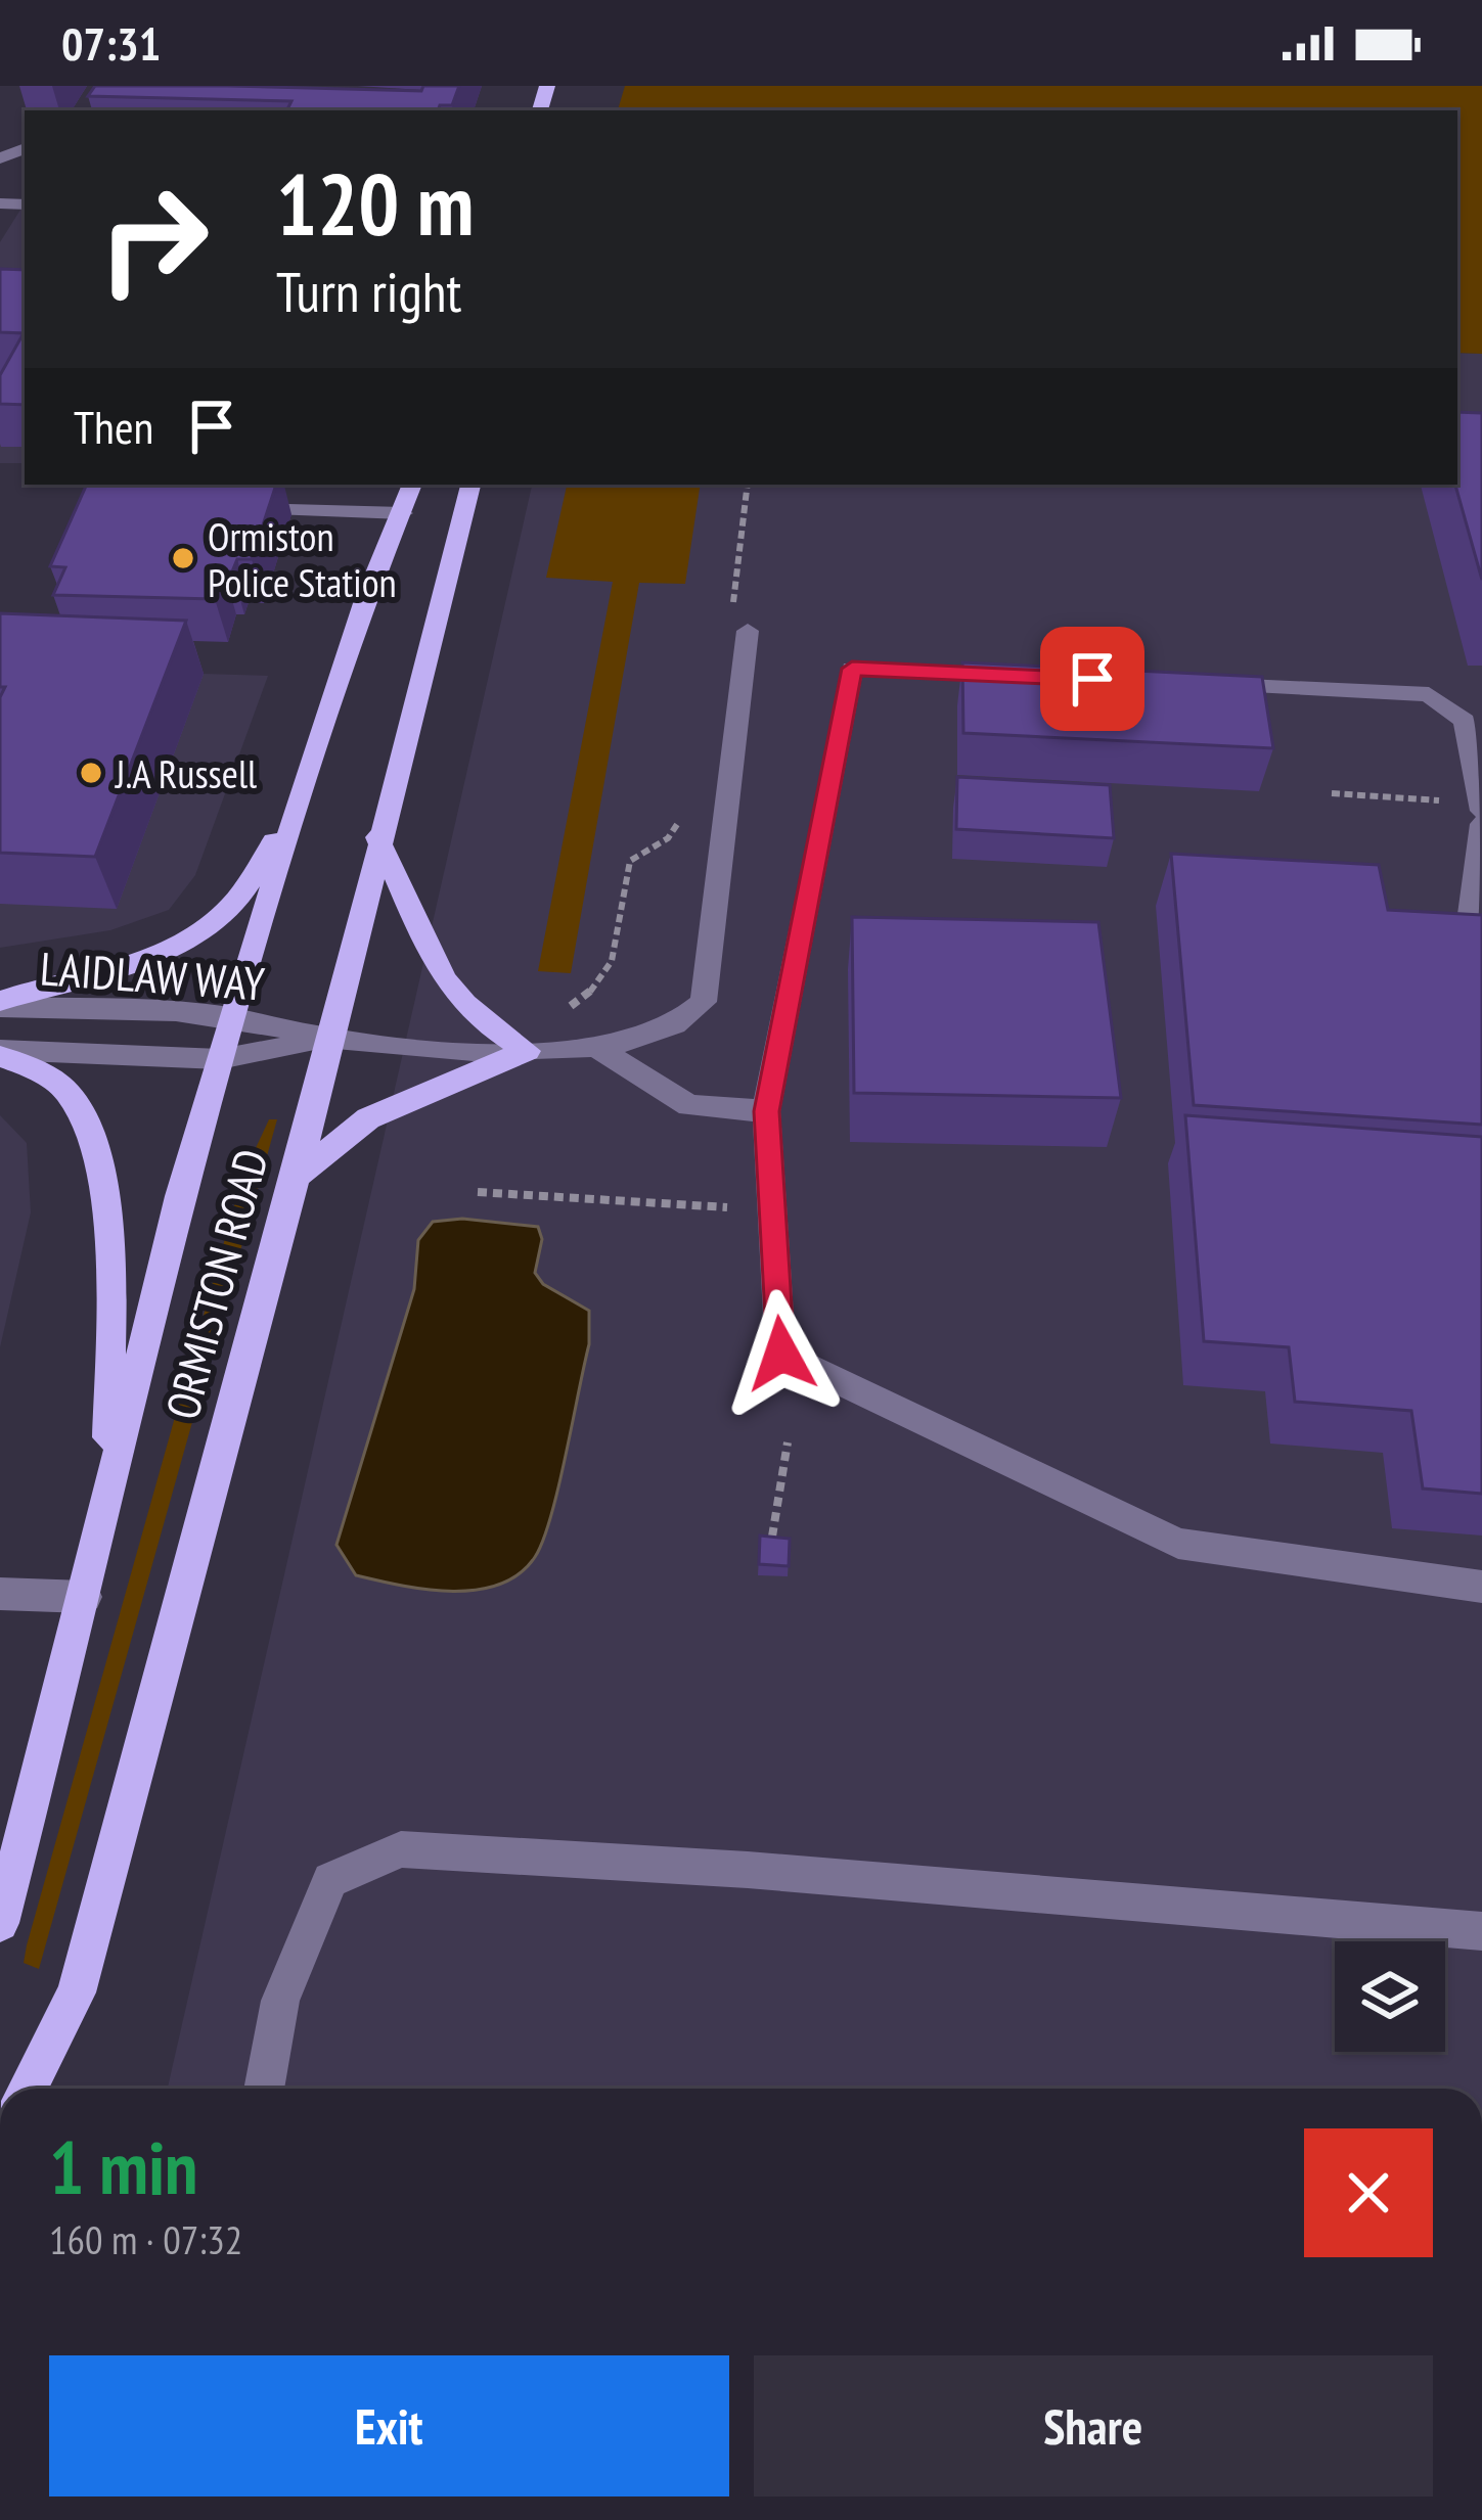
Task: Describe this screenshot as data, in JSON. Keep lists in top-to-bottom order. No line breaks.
{"streets":{"main road":["ORMISTON ROAD"],"street":["LAIDLAW WAY"]},"crossings":[["LAIDLAW WAY","ORMISTON ROAD"]],"places":["Ormiston Police Station","J.A Russell"],"page":{"status":"07:31","turn":["120 m","Turn right"],"then":"Then","heading":["1 min","160 m · 07:32"],"buttons":["Exit","Share"]}}
